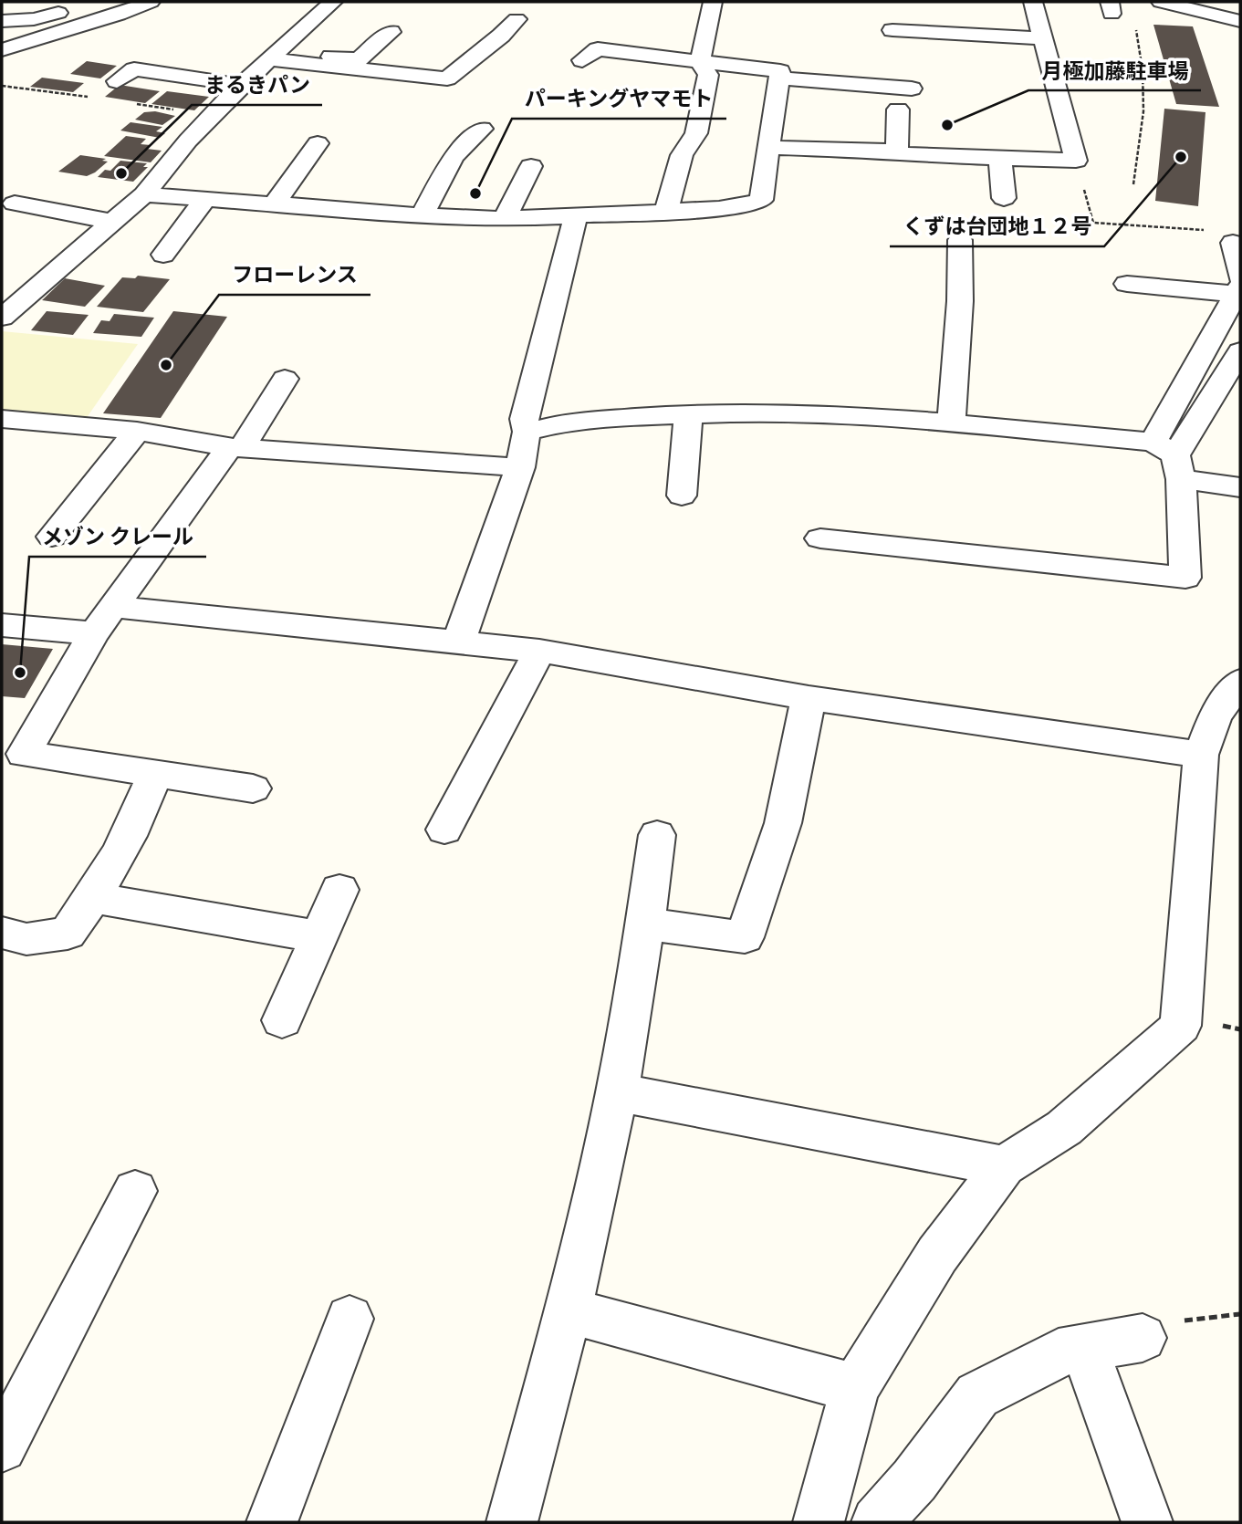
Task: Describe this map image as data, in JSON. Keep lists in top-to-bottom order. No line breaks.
{"places":["月極加藤駐車場","くずは台団地１２号","まるきパン","パーキングヤマモト","フローレンス","メゾン クレール"]}
